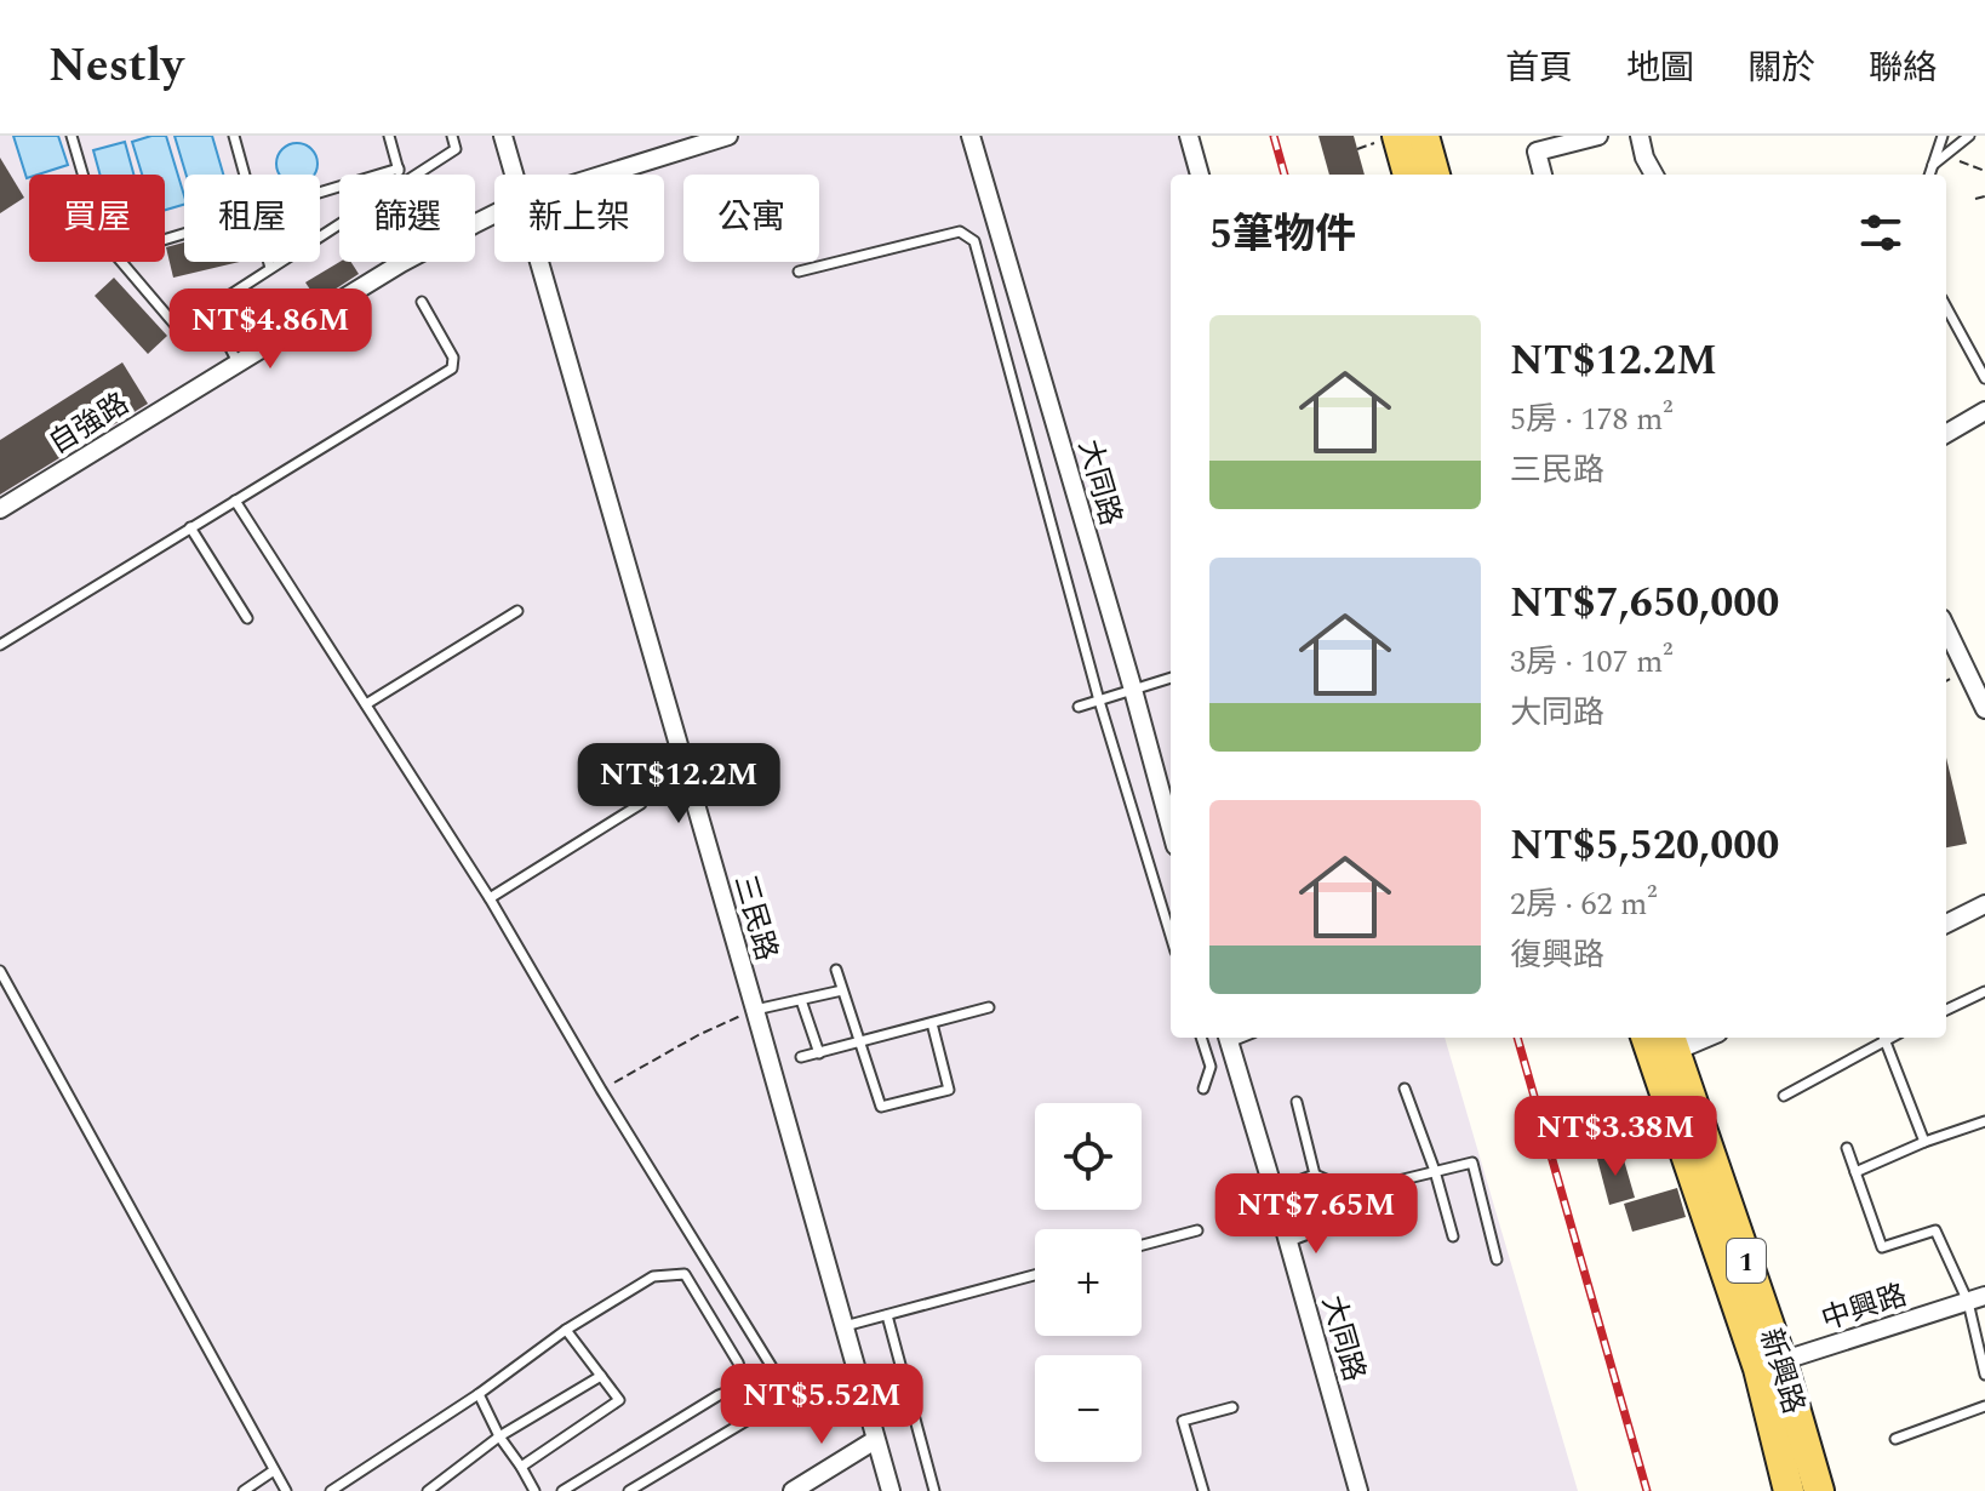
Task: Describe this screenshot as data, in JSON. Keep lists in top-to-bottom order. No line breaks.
{"streets":{"main road":["1","新興路"],"street":["自強路","大同路","三民路","中興路"]},"crossings":[["中興路","新興路"]],"page":{"header":"Nestly","nav":["首頁","地圖","關於","聯絡"],"chip":["買屋","租屋","篩選","新上架","公寓"],"heading":"5筆物件","price":["NT$4.86M","NT$12.2M","NT$3.38M","NT$7.65M","NT$5.52M"],"list":[{"name":"NT$12.2M","note":"5房 · 178 m² · 三民路"},{"name":"NT$7,650,000","note":"3房 · 107 m² · 大同路"},{"name":"NT$5,520,000","note":"2房 · 62 m² · 復興路"}],"map_buttons":["+","−"]}}
